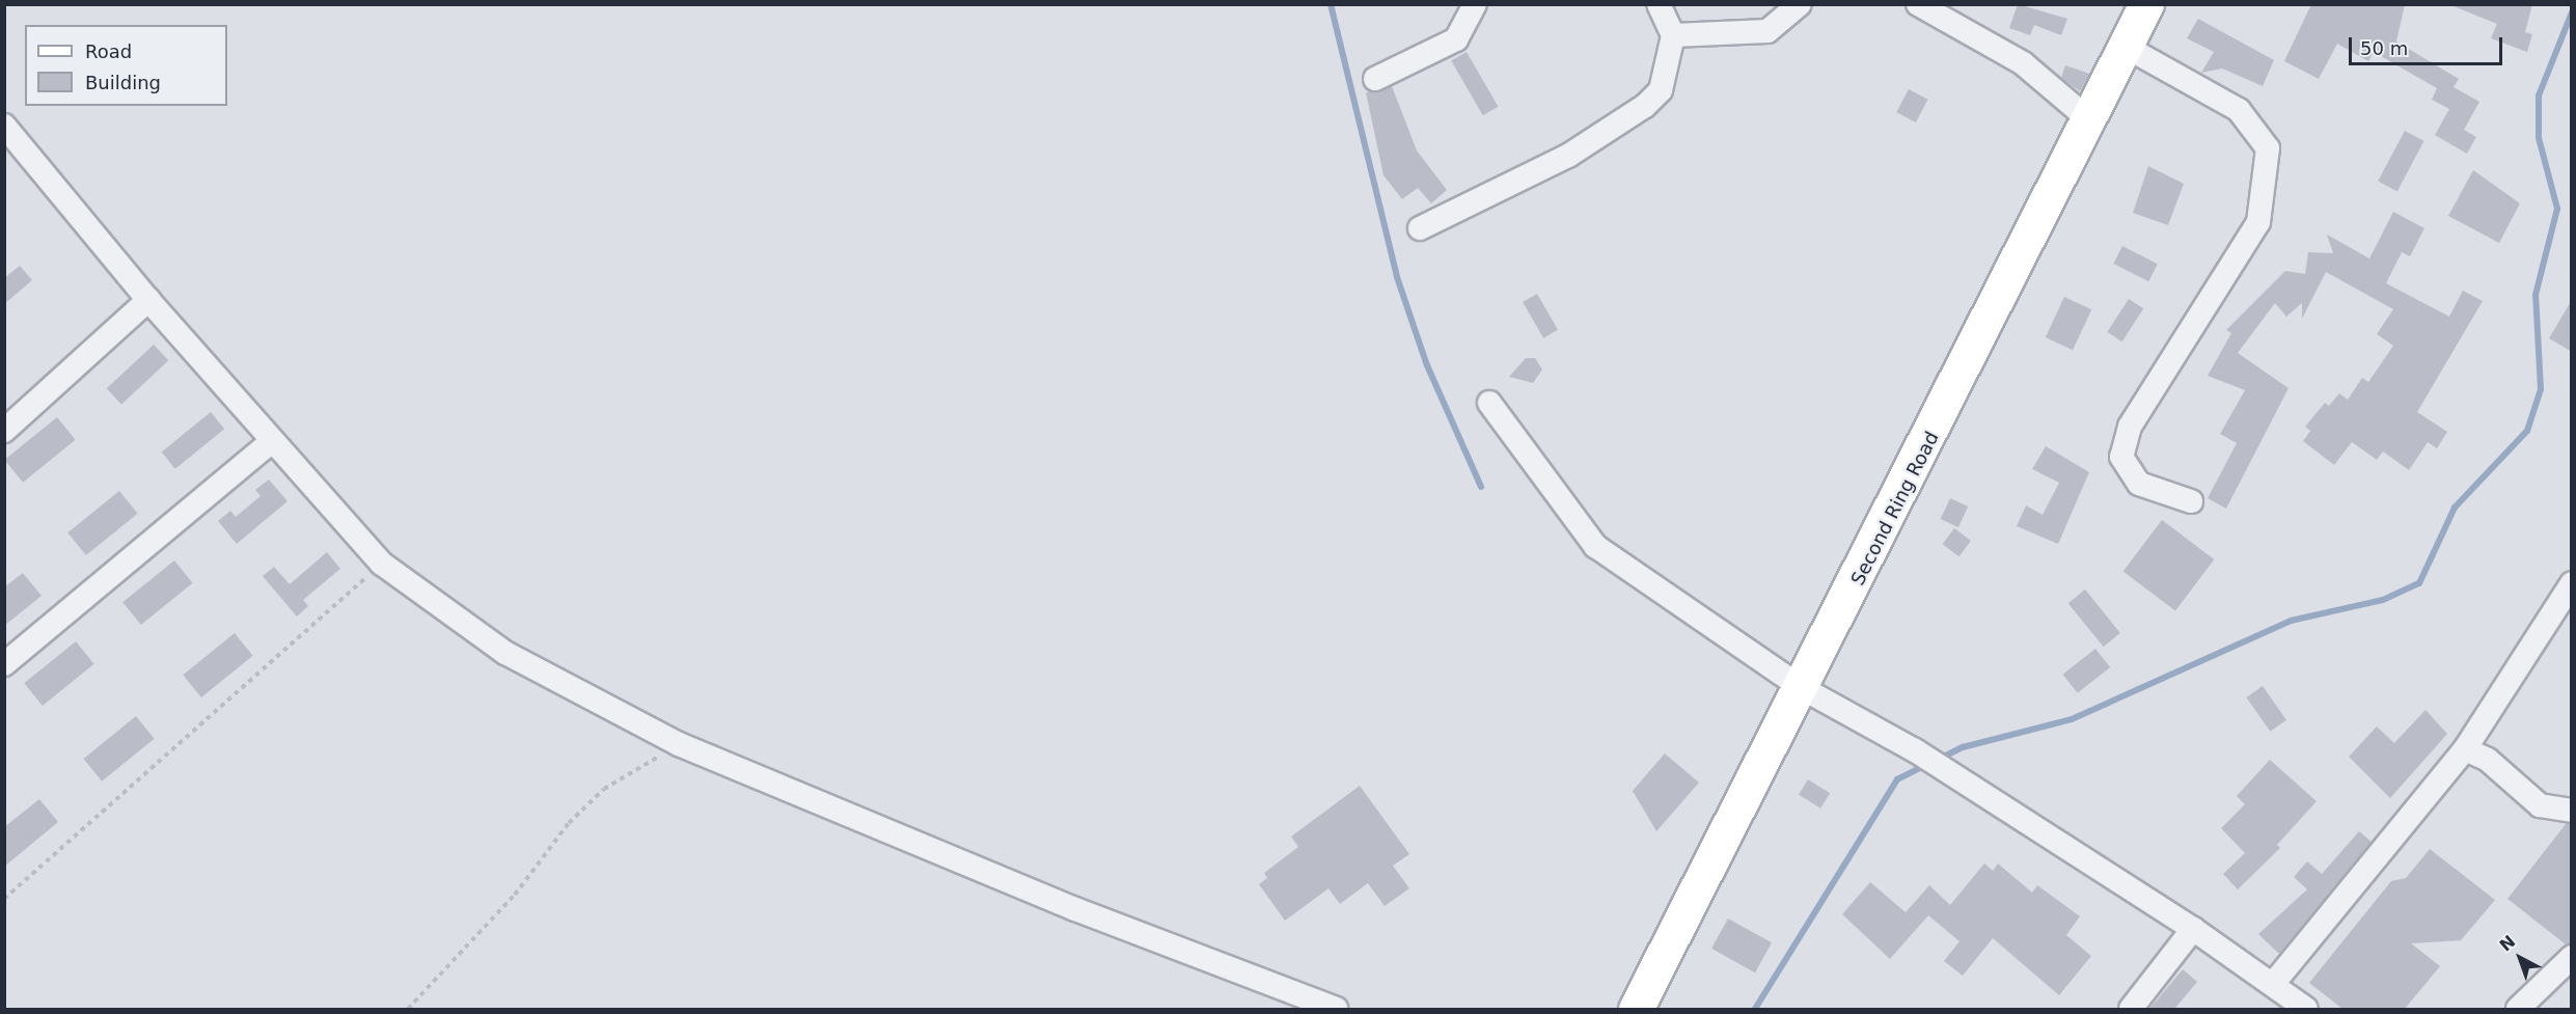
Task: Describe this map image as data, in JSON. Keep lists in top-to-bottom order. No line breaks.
{"streets":{"main road":["Second Ring Road"]},"legend":["Road","Building"],"scale_bar":"50 m","north":"top left"}
